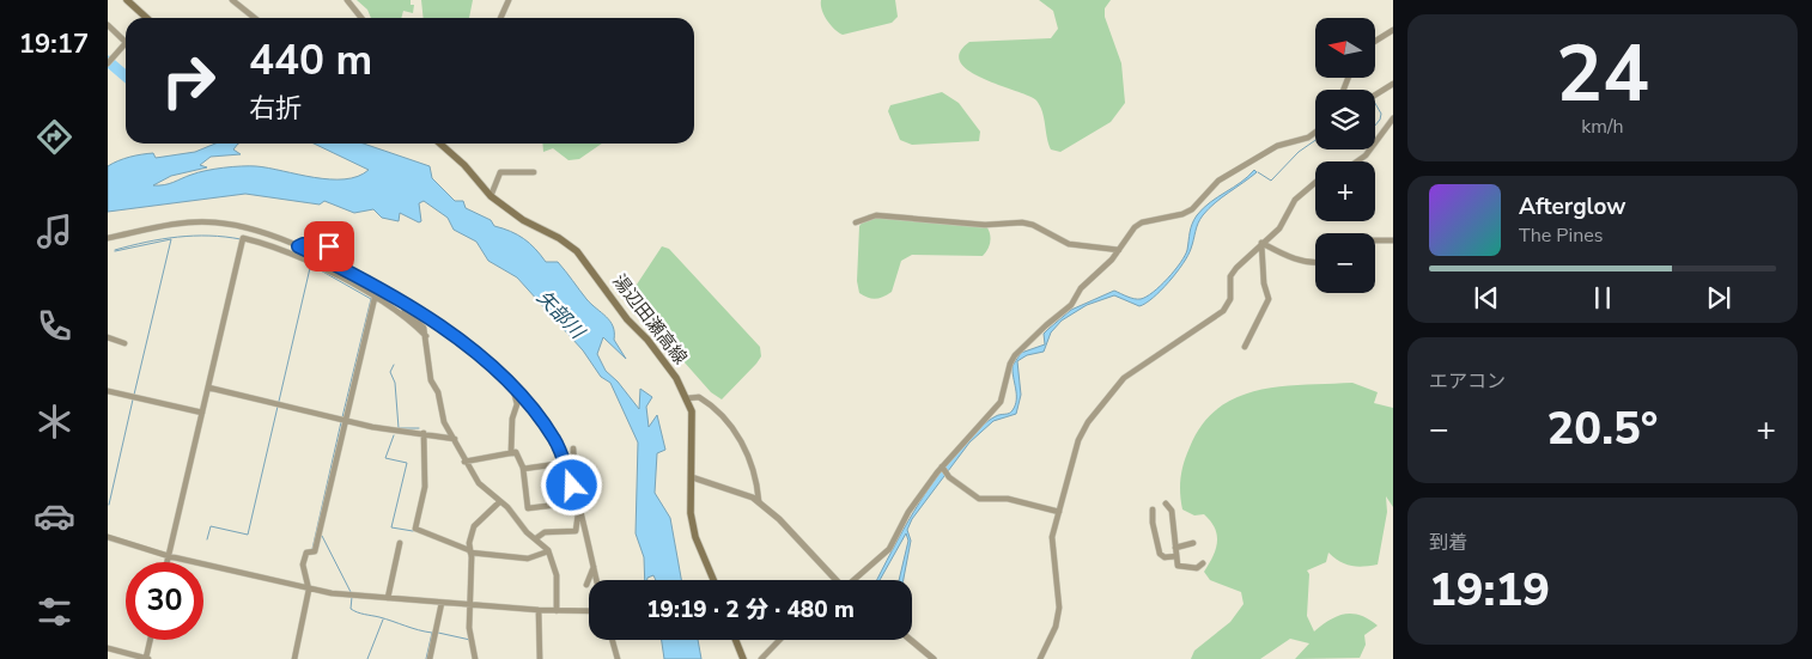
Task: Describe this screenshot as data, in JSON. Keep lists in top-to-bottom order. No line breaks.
{"streets":{"main road":["湯辺田瀬高線"]},"water":["矢部川"],"north":"left","page":{"tabs":"19:17","tile":[["24","km/h"],"エアコン",["到着","19:19"]],"map_buttons":["+","−"],"turn":["440 m","右折"],"song":["Afterglow","The Pines"],"heat":["−","20.5°","+"],"limit":"30","trip":"19:19 · 2 分 · 480 m"}}
